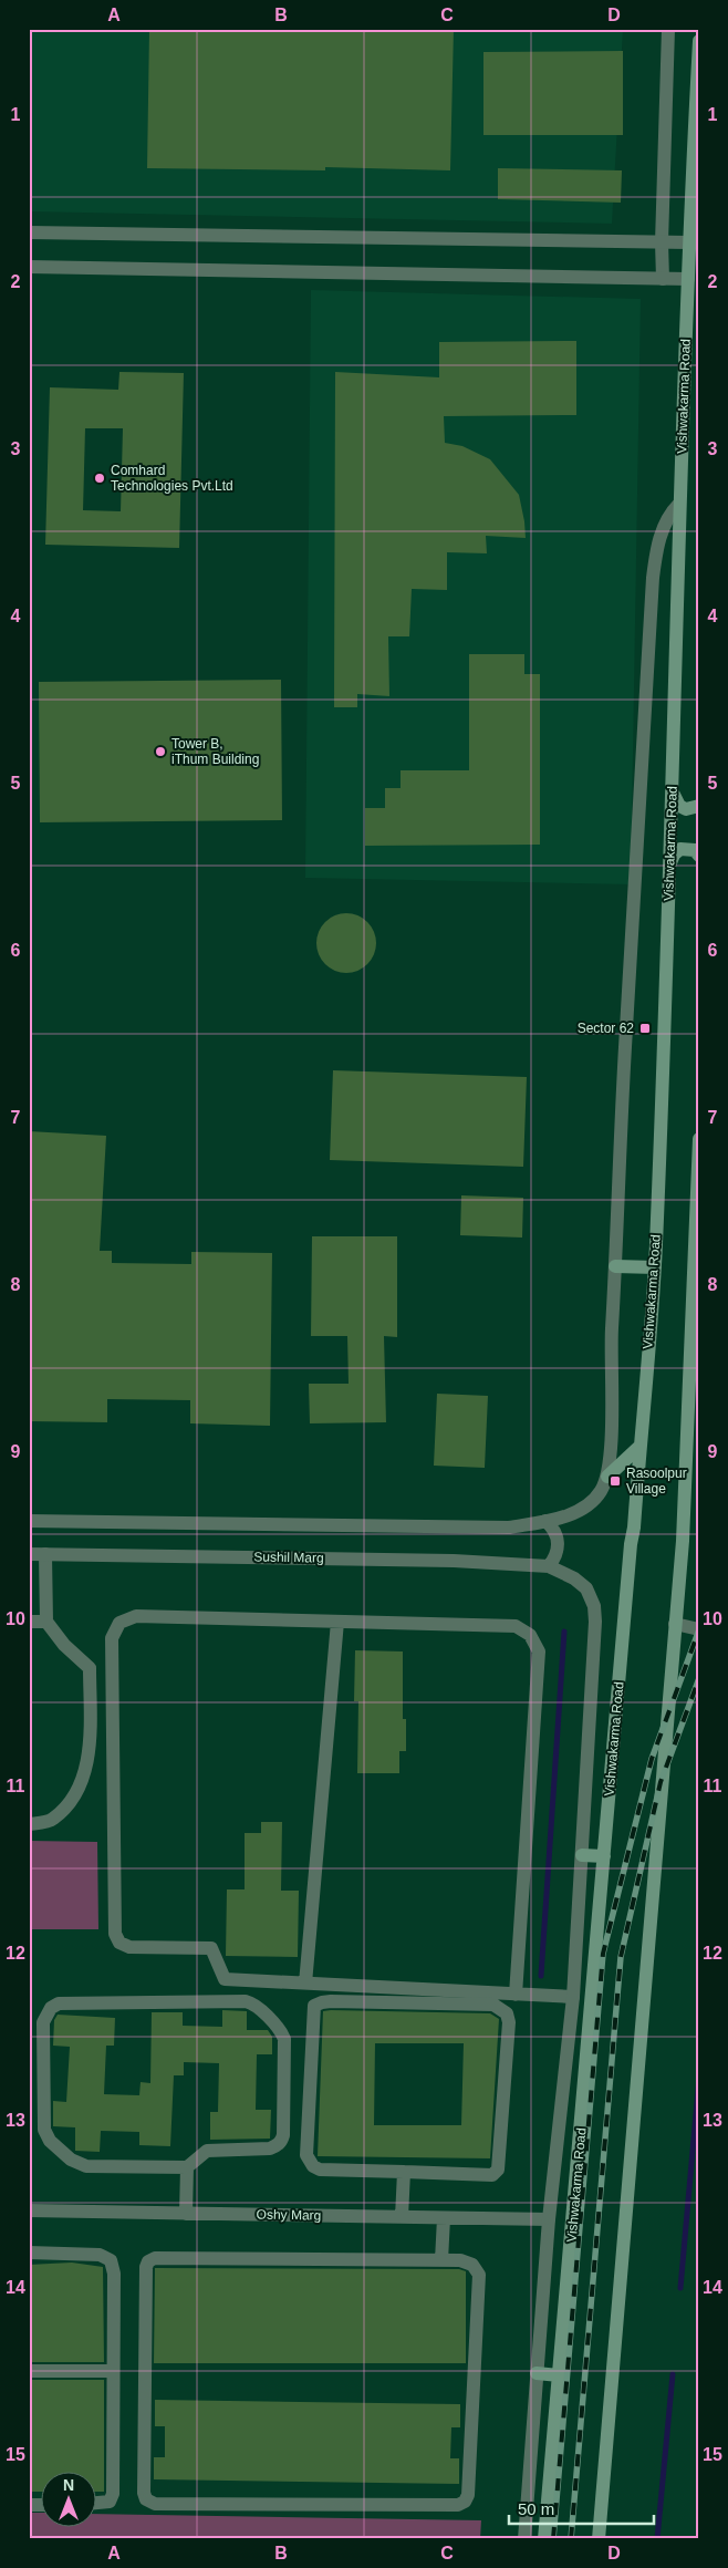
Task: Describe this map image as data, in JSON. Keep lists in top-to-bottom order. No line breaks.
{"streets":{"main road":["Vishwakarma Road"],"street":["Sushil Marg","Oshy Marg"]},"places":{"other":["Comhard Technologies Pvt.Ltd","Tower B, iThum Building"],"transit":["Sector 62","Rasoolpur Village"]},"scale_bar":"50 m","north":"top","grid":{"columns":["A","B","C","D"],"rows":["1","2","3","4","5","6","7","8","9","10","11","12","13","14","15"]}}
